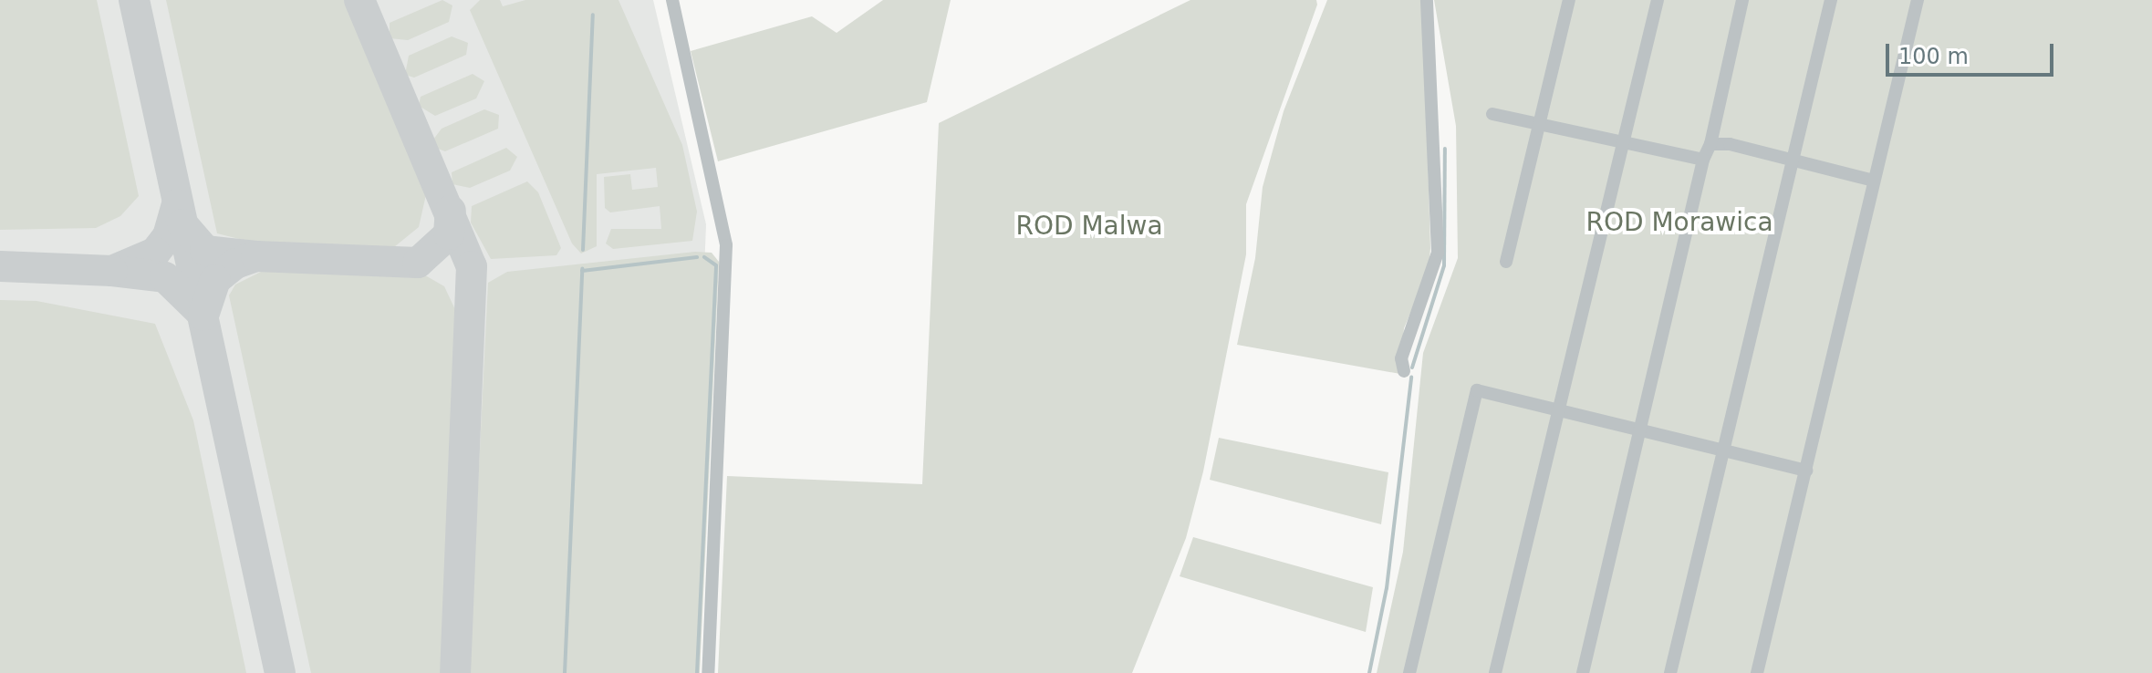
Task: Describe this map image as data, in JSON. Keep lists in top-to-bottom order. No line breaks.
{"parks":["ROD Morawica","ROD Malwa"],"scale_bar":"100 m"}
